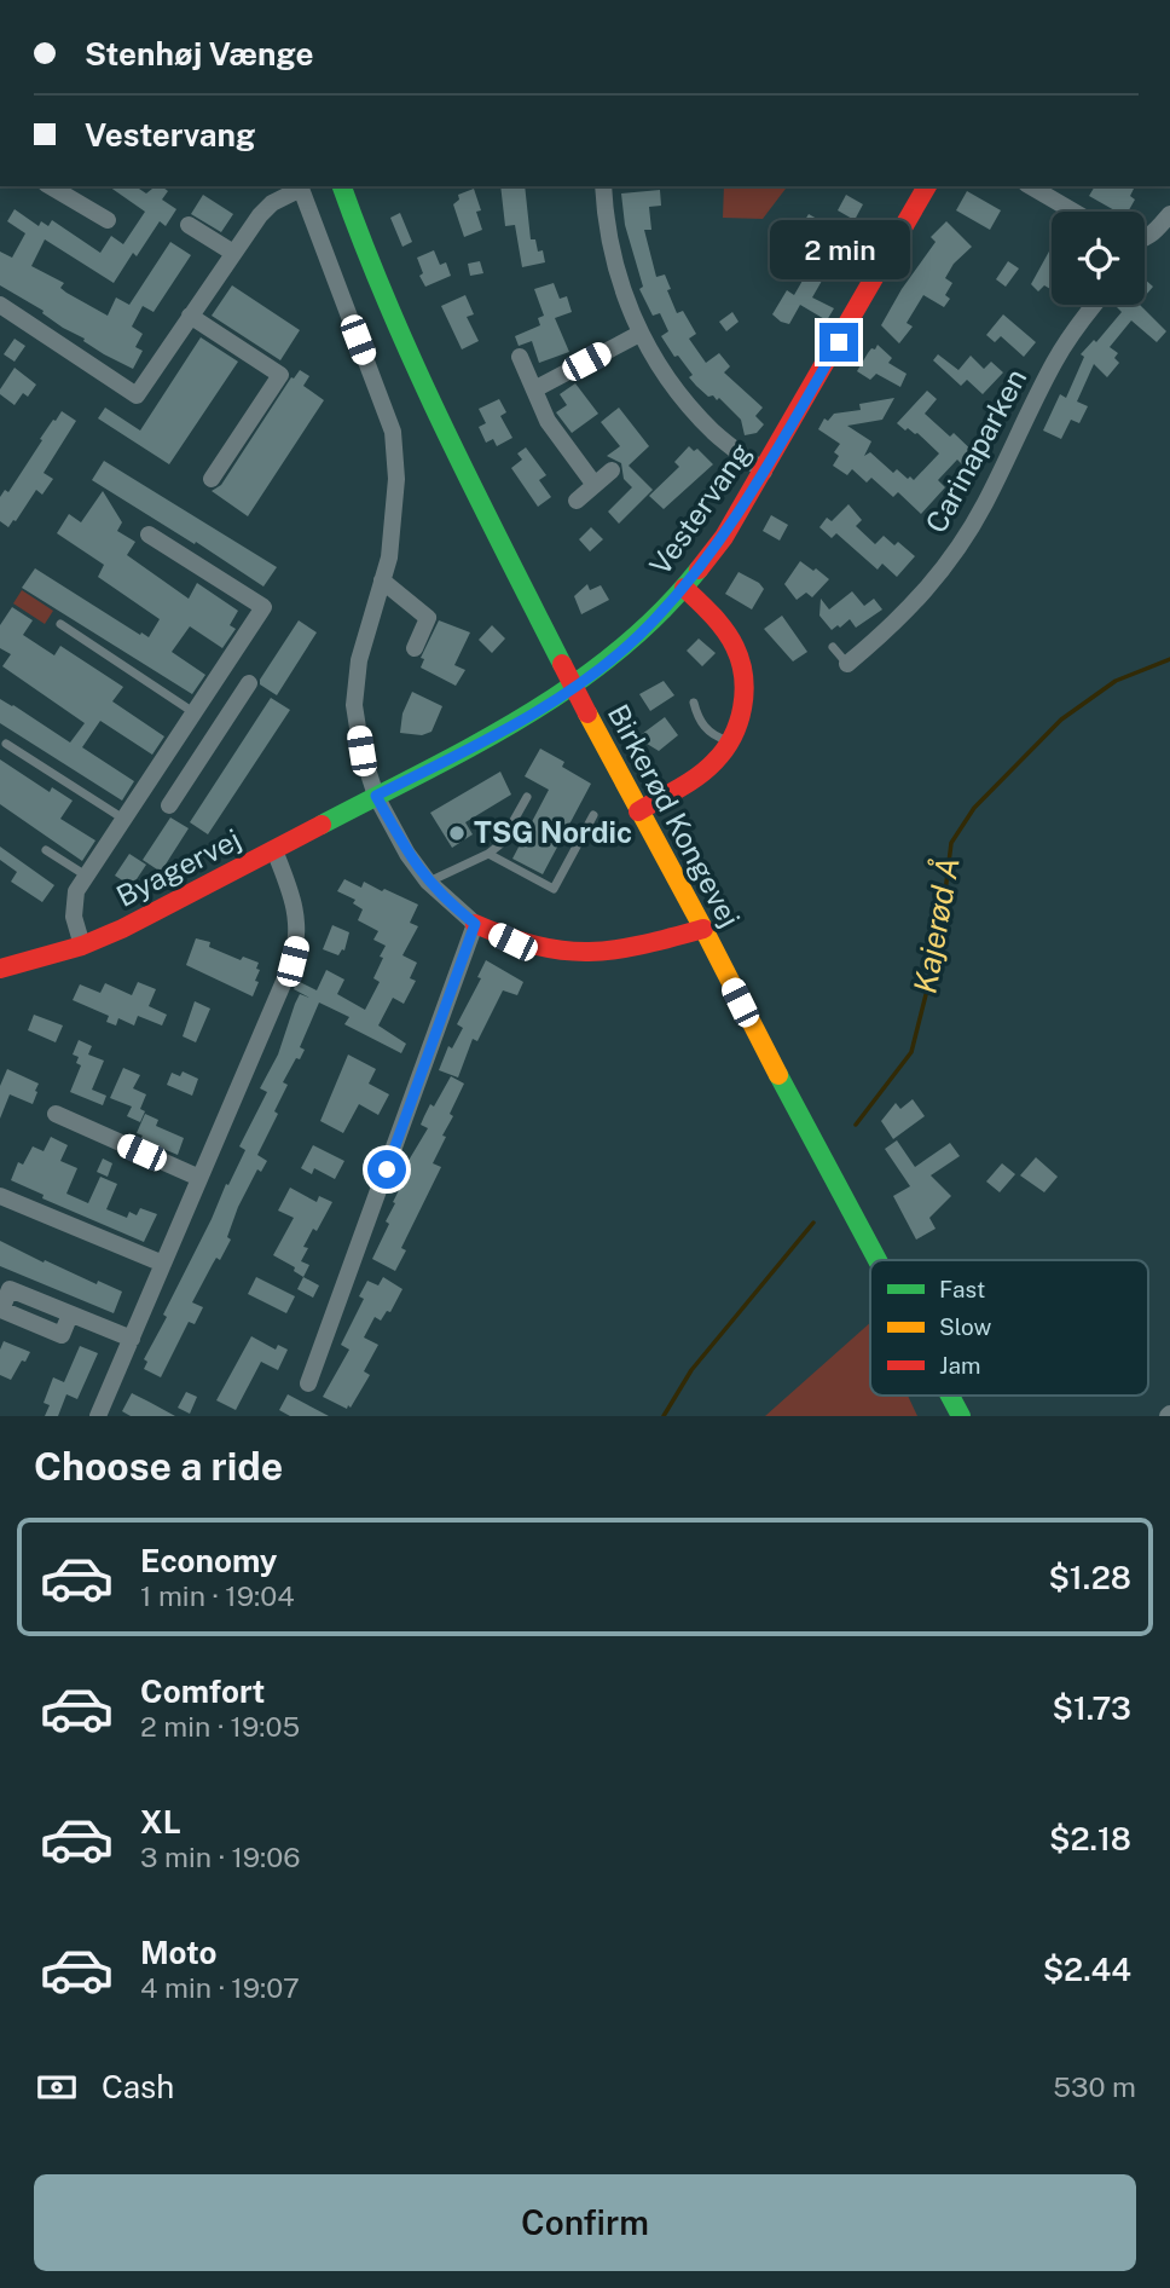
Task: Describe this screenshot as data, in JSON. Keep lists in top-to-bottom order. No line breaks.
{"streets":{"main road":["Vestervang","Birkerød Kongevej","Byagervej"],"street":["Carinaparken"]},"crossings":[["Vestervang","Byagervej"]],"water":["Kajerød Å"],"places":["TSG Nordic"],"legend":["Fast","Slow","Jam"],"page":{"banner":["Stenhøj Vænge","Vestervang"],"bubble":"2 min","heading":"Choose a ride","list":[{"name":"Economy","note":"1 min · 19:04","value":"$1.28"},{"name":"Comfort","note":"2 min · 19:05","value":"$1.73"},{"name":"XL","note":"3 min · 19:06","value":"$2.18"},{"name":"Moto","note":"4 min · 19:07","value":"$2.44"}],"pay":["Cash","530 m"],"buttons":"Confirm"}}
